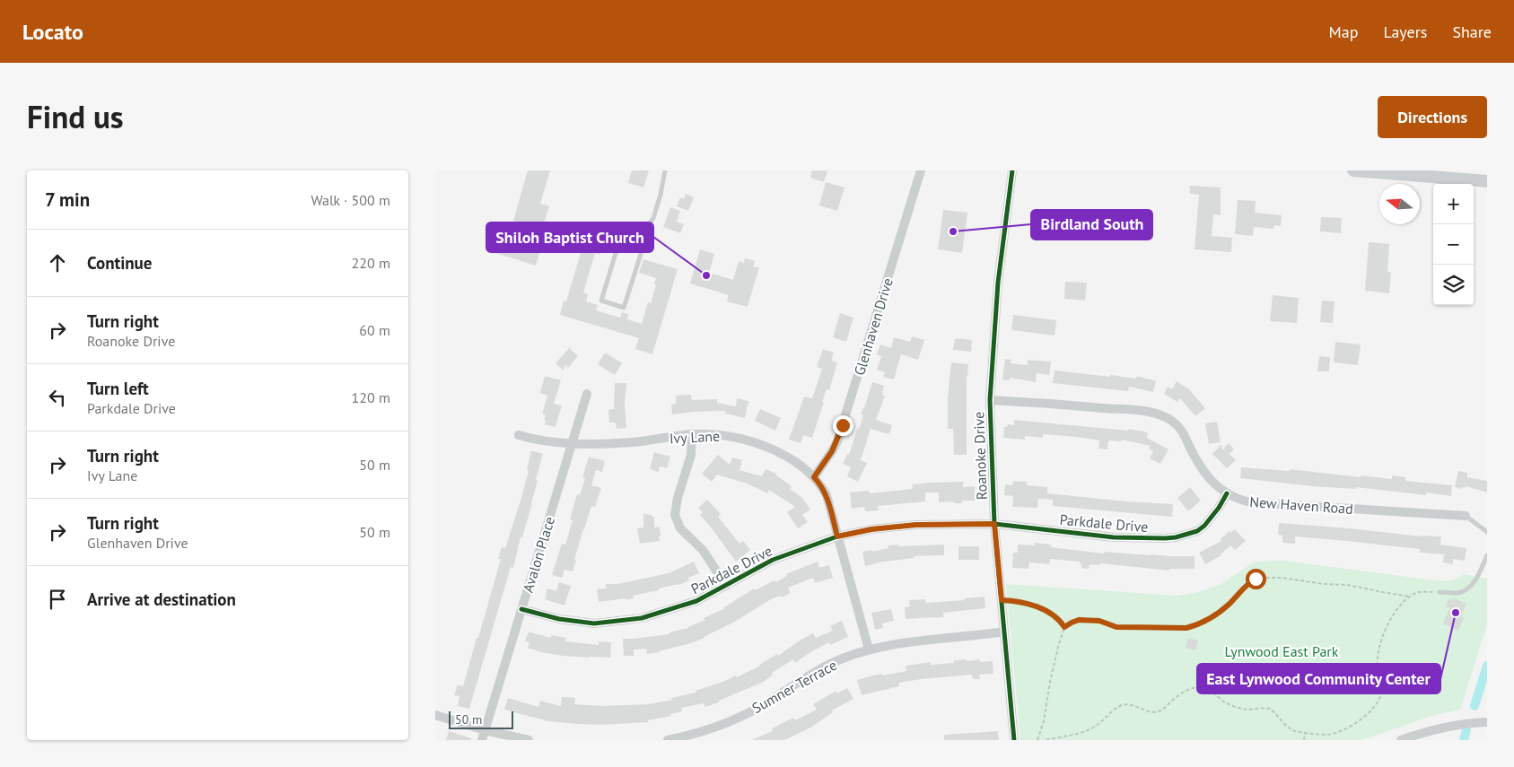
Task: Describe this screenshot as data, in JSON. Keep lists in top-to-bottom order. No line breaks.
{"streets":{"street":["Glenhaven Drive","Ivy Lane","Roanoke Drive","New Haven Road","Parkdale Drive","Avalon Place","Sumner Terrace"]},"crossings":[["Glenhaven Drive","Ivy Lane"],["Ivy Lane","Parkdale Drive"],["Ivy Lane","Avalon Place"],["Ivy Lane","Sumner Terrace"],["Roanoke Drive","New Haven Road"],["Roanoke Drive","Parkdale Drive"],["Roanoke Drive","Sumner Terrace"],["New Haven Road","Parkdale Drive"],["Parkdale Drive","Avalon Place"]],"parks":["Lynwood East Park"],"places":["Birdland South","Shiloh Baptist Church","East Lynwood Community Center"],"scale_bar":"50 m","north":"left","page":{"header":"Locato","nav":["Map","Layers","Share"],"title":"Find us","buttons":"Directions","heading":["7 min","Walk · 500 m"],"map_buttons":["+","−"],"list":[["Continue","220 m"],["Turn right","Roanoke Drive","60 m"],["Turn left","Parkdale Drive","120 m"],["Turn right","Ivy Lane","50 m"],["Turn right","Glenhaven Drive","50 m"],"Arrive at destination"],"scale":"50 m"}}
